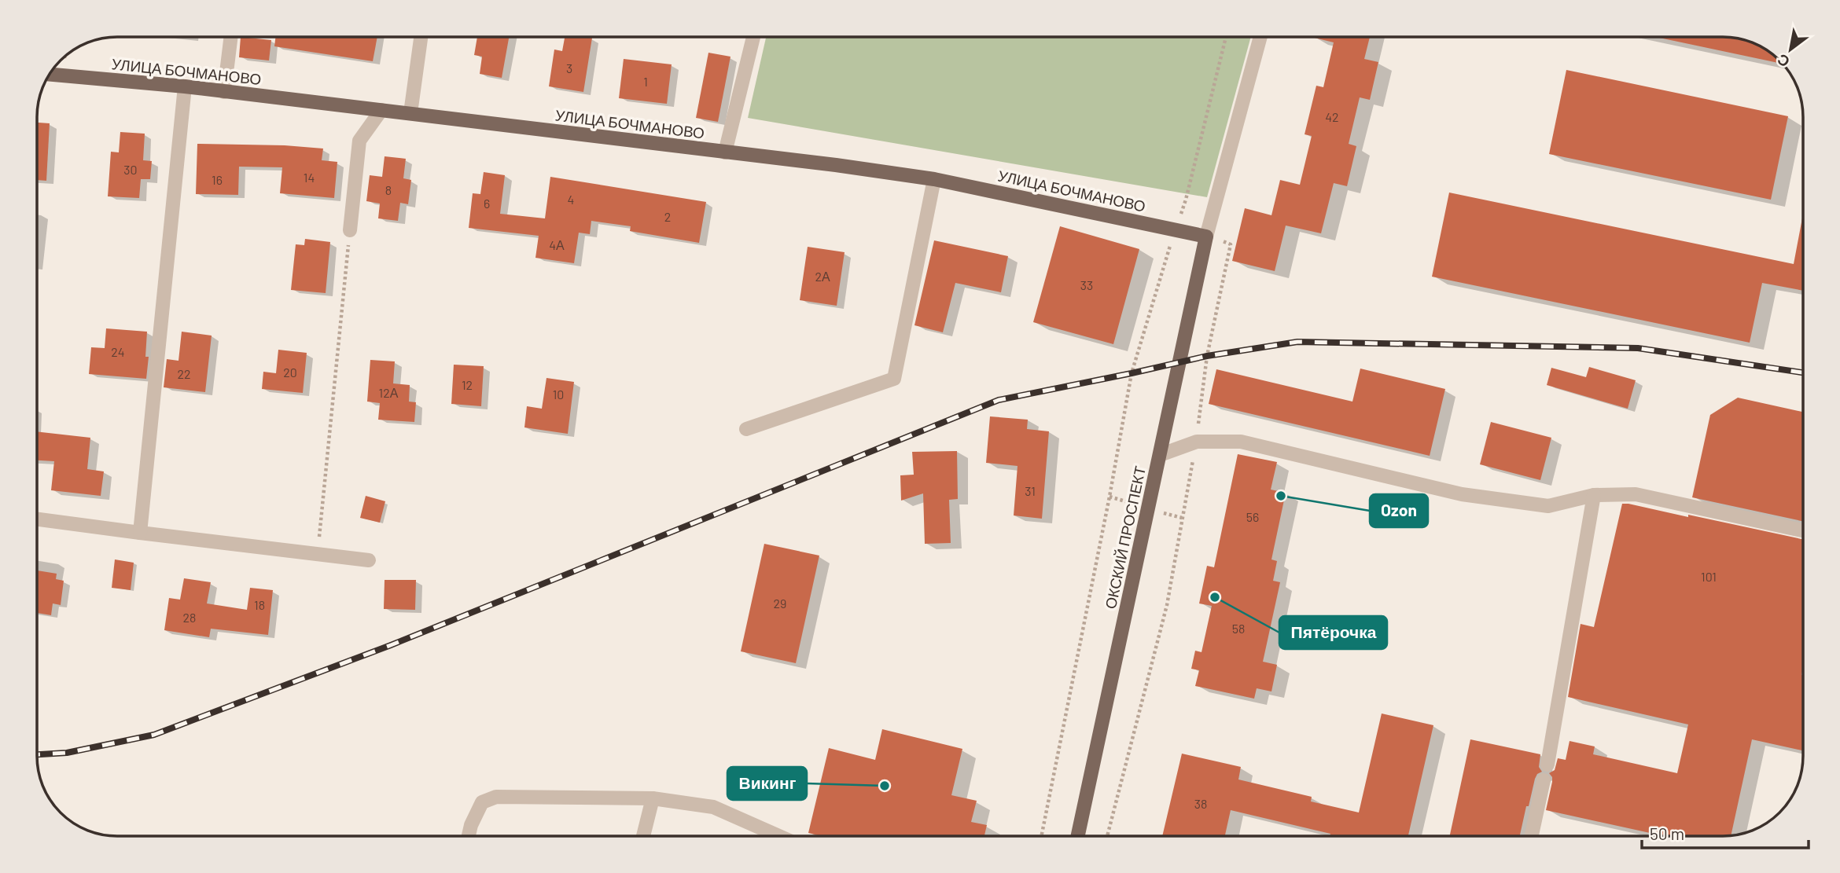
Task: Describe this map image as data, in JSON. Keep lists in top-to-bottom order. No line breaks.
{"streets":{"main road":["УЛИЦА БОЧМАНОВО","ОКСКИЙ ПРОСПЕКТ"]},"crossings":[["УЛИЦА БОЧМАНОВО","ОКСКИЙ ПРОСПЕКТ"]],"places":["Ozon","Пятёрочка","Викинг"],"house_numbers":["3","1","42","30","14","16","8","4","6","2","4А","2А","33","24","20","22","12","12А","10","31","56","101","29","18","28","58","38"],"scale_bar":"50 m","north":"bottom left"}
